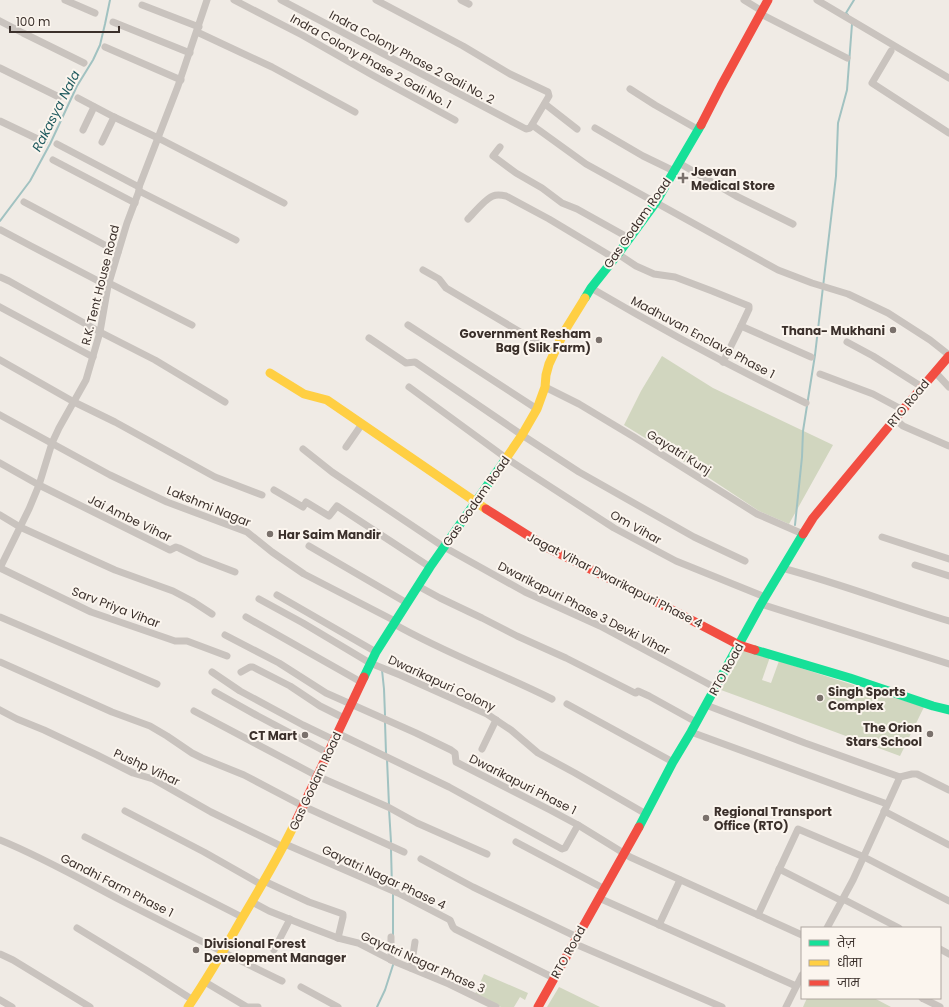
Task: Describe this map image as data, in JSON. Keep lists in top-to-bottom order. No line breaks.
{"streets":{"street":["Indra Colony Phase 2 Gali No. 2","Indra Colony Phase 2 Gali No. 1","Gas Godam Road","R.K. Tent House Road","Madhuvan Enclave Phase 1","RTO Road","Gayatri Kunj","Lakshmi Nagar","Jai Ambe Vihar","Om Vihar","Jagat Vihar Dwarikapuri Phase 4","Sarv Priya Vihar","Dwarikapuri Phase 3 Devki Vihar","Dwarikapuri Colony","Pushp Vihar","Dwarikapuri Phase 1","Gayatri Nagar Phase 4","Gandhi Farm Phase 1","Gayatri Nagar Phase 3"]},"crossings":[["Gas Godam Road","Madhuvan Enclave Phase 1"],["Gas Godam Road","Gayatri Kunj"],["Gas Godam Road","Lakshmi Nagar"],["Gas Godam Road","Om Vihar"],["Gas Godam Road","Jagat Vihar Dwarikapuri Phase 4"],["Gas Godam Road","Dwarikapuri Phase 3 Devki Vihar"],["Gas Godam Road","Dwarikapuri Colony"],["Gas Godam Road","Pushp Vihar"],["Gas Godam Road","Dwarikapuri Phase 1"],["Gas Godam Road","Gayatri Nagar Phase 4"],["Gas Godam Road","Gandhi Farm Phase 1"],["Gas Godam Road","Gayatri Nagar Phase 3"],["R.K. Tent House Road","Lakshmi Nagar"],["R.K. Tent House Road","Jai Ambe Vihar"],["R.K. Tent House Road","Sarv Priya Vihar"],["RTO Road","Gayatri Kunj"],["RTO Road","Om Vihar"],["RTO Road","Jagat Vihar Dwarikapuri Phase 4"],["RTO Road","Dwarikapuri Phase 3 Devki Vihar"],["RTO Road","Dwarikapuri Colony"],["RTO Road","Dwarikapuri Phase 1"],["RTO Road","Gayatri Nagar Phase 4"],["Pushp Vihar","Gayatri Nagar Phase 4"]],"water":["Rakasya Nala"],"places":{"health":["Jeevan Medical Store"],"other":["Thana- Mukhani","Government Resham Bag (Slik Farm)","Har Saim Mandir","Singh Sports Complex","The Orion Stars School","CT Mart","Regional Transport Office (RTO)","Divisional Forest Development Manager"]},"legend":["तेज़","धीमा","जाम"],"scale_bar":"100 m"}
